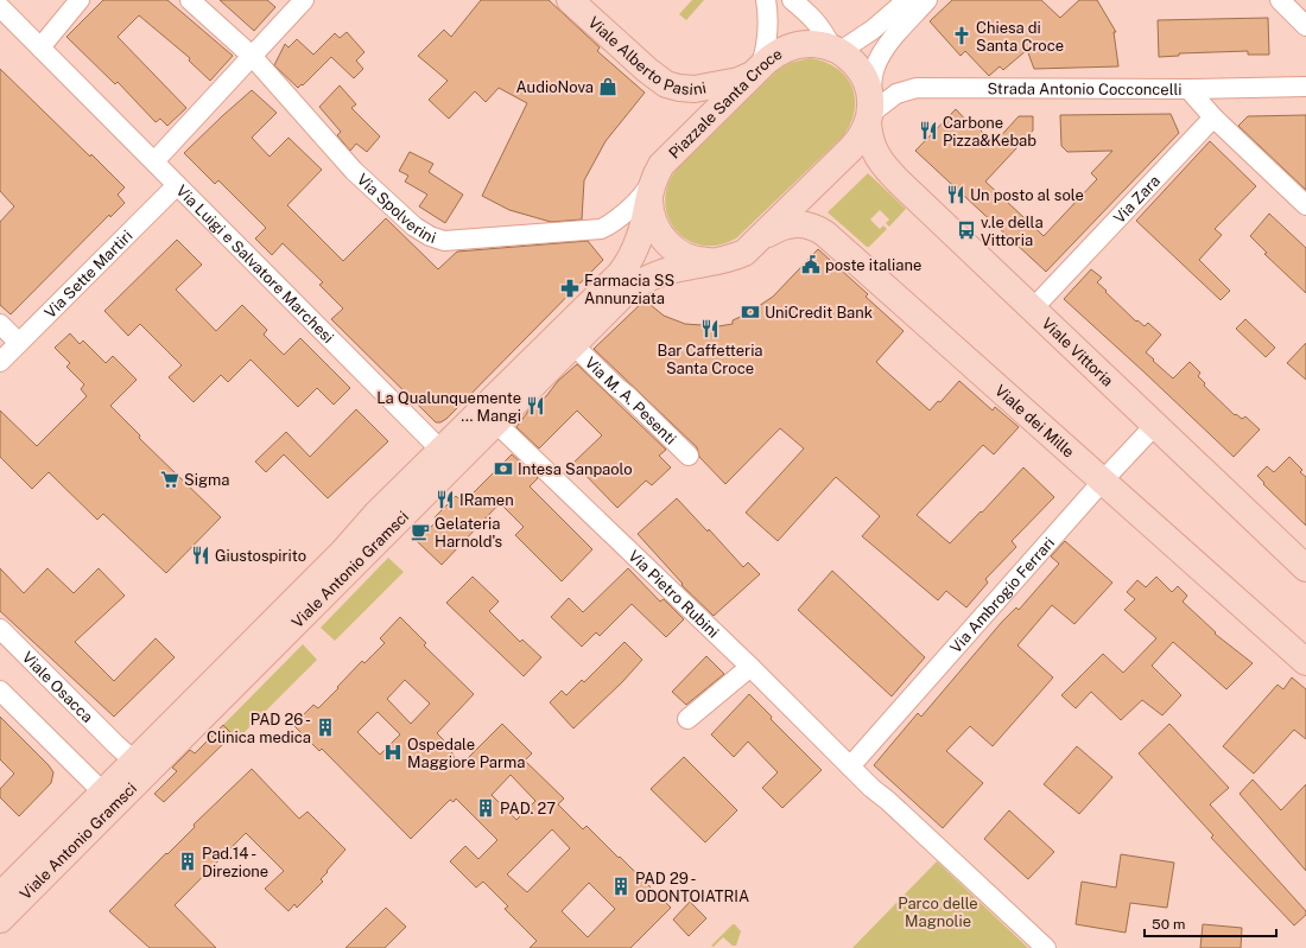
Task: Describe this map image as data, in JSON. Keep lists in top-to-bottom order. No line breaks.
{"streets":{"main road":["Viale Alberto Pasini","Piazzale Santa Croce","Viale Vittoria","Viale dei Mille","Viale Antonio Gramsci"],"street":["Strada Antonio Cocconcelli","Via Zara","Via Spolverini","Via Luigi e Salvatore Marchesi","Via Sette Martiri","Via M. A. Pesenti","Via Pietro Rubini","Via Ambrogio Ferrari","Viale Osacca"]},"crossings":[["Viale Alberto Pasini","Piazzale Santa Croce"],["Strada Antonio Cocconcelli","Viale Vittoria"],["Piazzale Santa Croce","Via Spolverini"],["Piazzale Santa Croce","Viale Vittoria"],["Piazzale Santa Croce","Viale Antonio Gramsci"],["Via Zara","Viale Vittoria"],["Via Spolverini","Viale Antonio Gramsci"],["Via Luigi e Salvatore Marchesi","Via Sette Martiri"],["Via Luigi e Salvatore Marchesi","Viale Antonio Gramsci"],["Viale Vittoria","Via Ambrogio Ferrari"],["Via M. A. Pesenti","Viale Antonio Gramsci"],["Viale dei Mille","Via Ambrogio Ferrari"],["Viale Antonio Gramsci","Via Pietro Rubini"],["Viale Antonio Gramsci","Viale Osacca"],["Via Pietro Rubini","Via Ambrogio Ferrari"]],"parks":["Parco delle Magnolie"],"places":{"church":["Chiesa di Santa Croce"],"shop":["AudioNova"],"restaurant":["Carbone Pizza&Kebab","Un posto al sole","Bar Caffetteria Santa Croce","La Qualunquemente ... Mangi","IRamen","Giustospirito"],"bus stop":["v.le della Vittoria"],"public building":["poste italiane"],"pharmacy":["Farmacia SS Annunziata"],"bank":["UniCredit Bank","Intesa Sanpaolo"],"supermarket":["Sigma"],"cafe":["Gelateria Harnold's"],"building":["PAD 26 - Clinica medica","PAD. 27","Pad.14 - Direzione","PAD 29 - ODONTOIATRIA"],"hospital":["Ospedale Maggiore Parma"]},"scale_bar":"50 m"}
